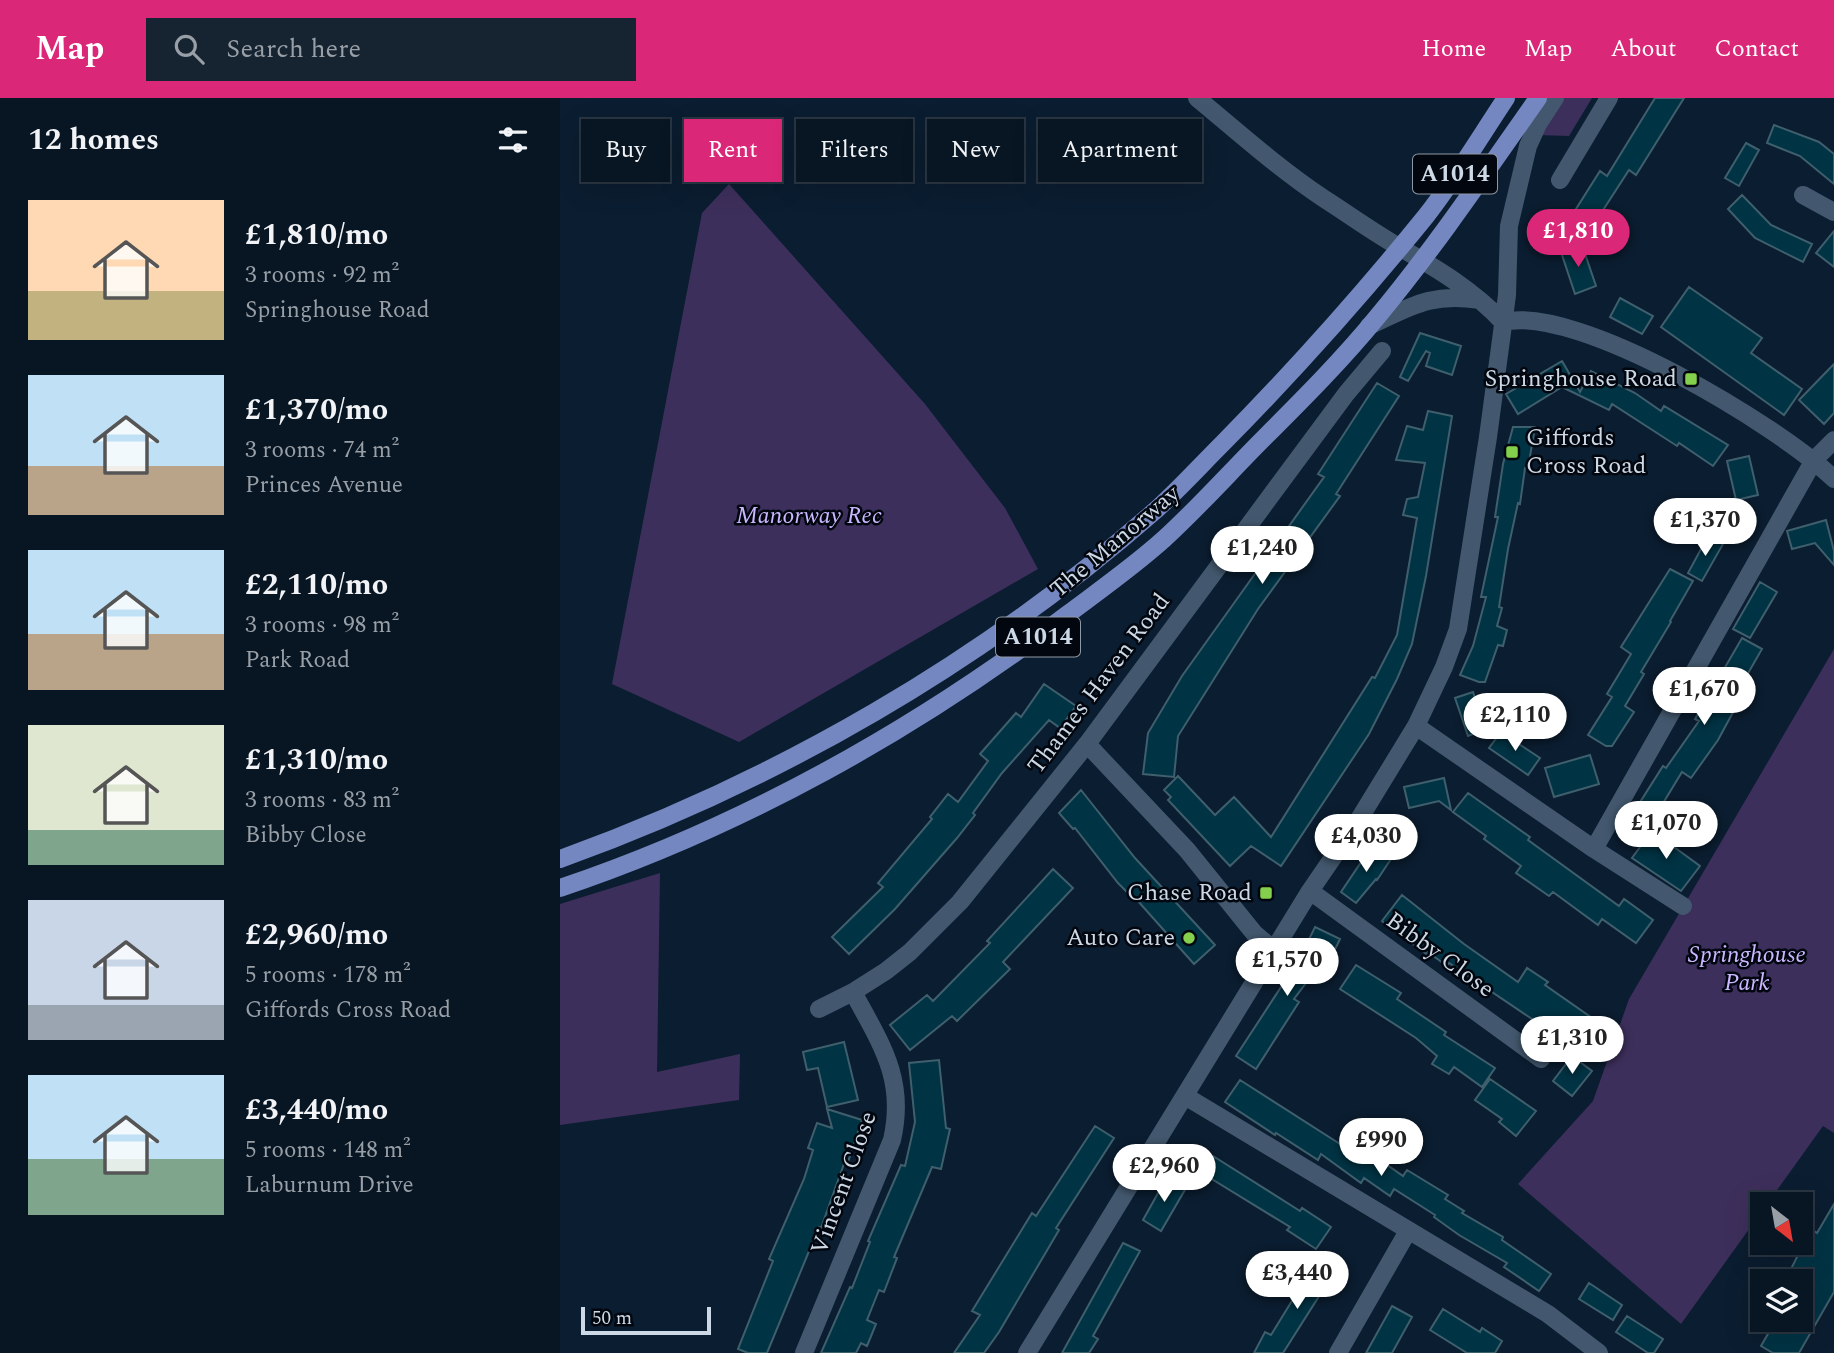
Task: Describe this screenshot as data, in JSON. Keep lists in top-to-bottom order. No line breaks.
{"streets":{"main road":["A1014","The Manorway"],"street":["Thames Haven Road","Bibby Close","Vincent Close"]},"crossings":[["Thames Haven Road","Vincent Close"]],"parks":["Manorway Rec","Springhouse Park"],"places":{"transit":["Springhouse Road","Giffords Cross Road","Chase Road"],"other":["Auto Care"]},"scale_bar":"50 m","north":"bottom right","page":{"header":"Map","search":"Search here","nav":["Home","Map","About","Contact"],"heading":"12 homes","chip":["Buy","Rent","Filters","New","Apartment"],"list":[{"name":"£1,810/mo","note":"3 rooms · 92 m² · Springhouse Road"},{"name":"£1,370/mo","note":"3 rooms · 74 m² · Princes Avenue"},{"name":"£2,110/mo","note":"3 rooms · 98 m² · Park Road"},{"name":"£1,310/mo","note":"3 rooms · 83 m² · Bibby Close"},{"name":"£2,960/mo","note":"5 rooms · 178 m² · Giffords Cross Road"},{"name":"£3,440/mo","note":"5 rooms · 148 m² · Laburnum Drive"}],"price":["£1,810","£1,370","£1,240","£1,670","£2,110","£1,070","£4,030","£1,570","£1,310","£990","£2,960","£3,440"],"scale":"50 m"}}
